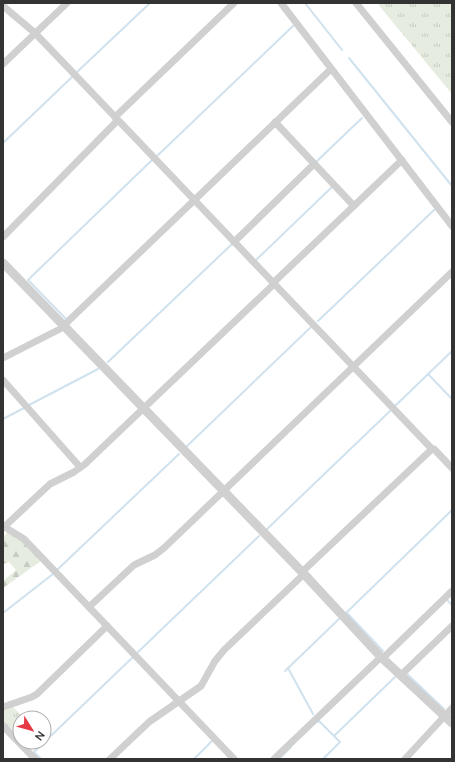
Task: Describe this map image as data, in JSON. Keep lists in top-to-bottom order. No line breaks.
{"north":"bottom right"}
